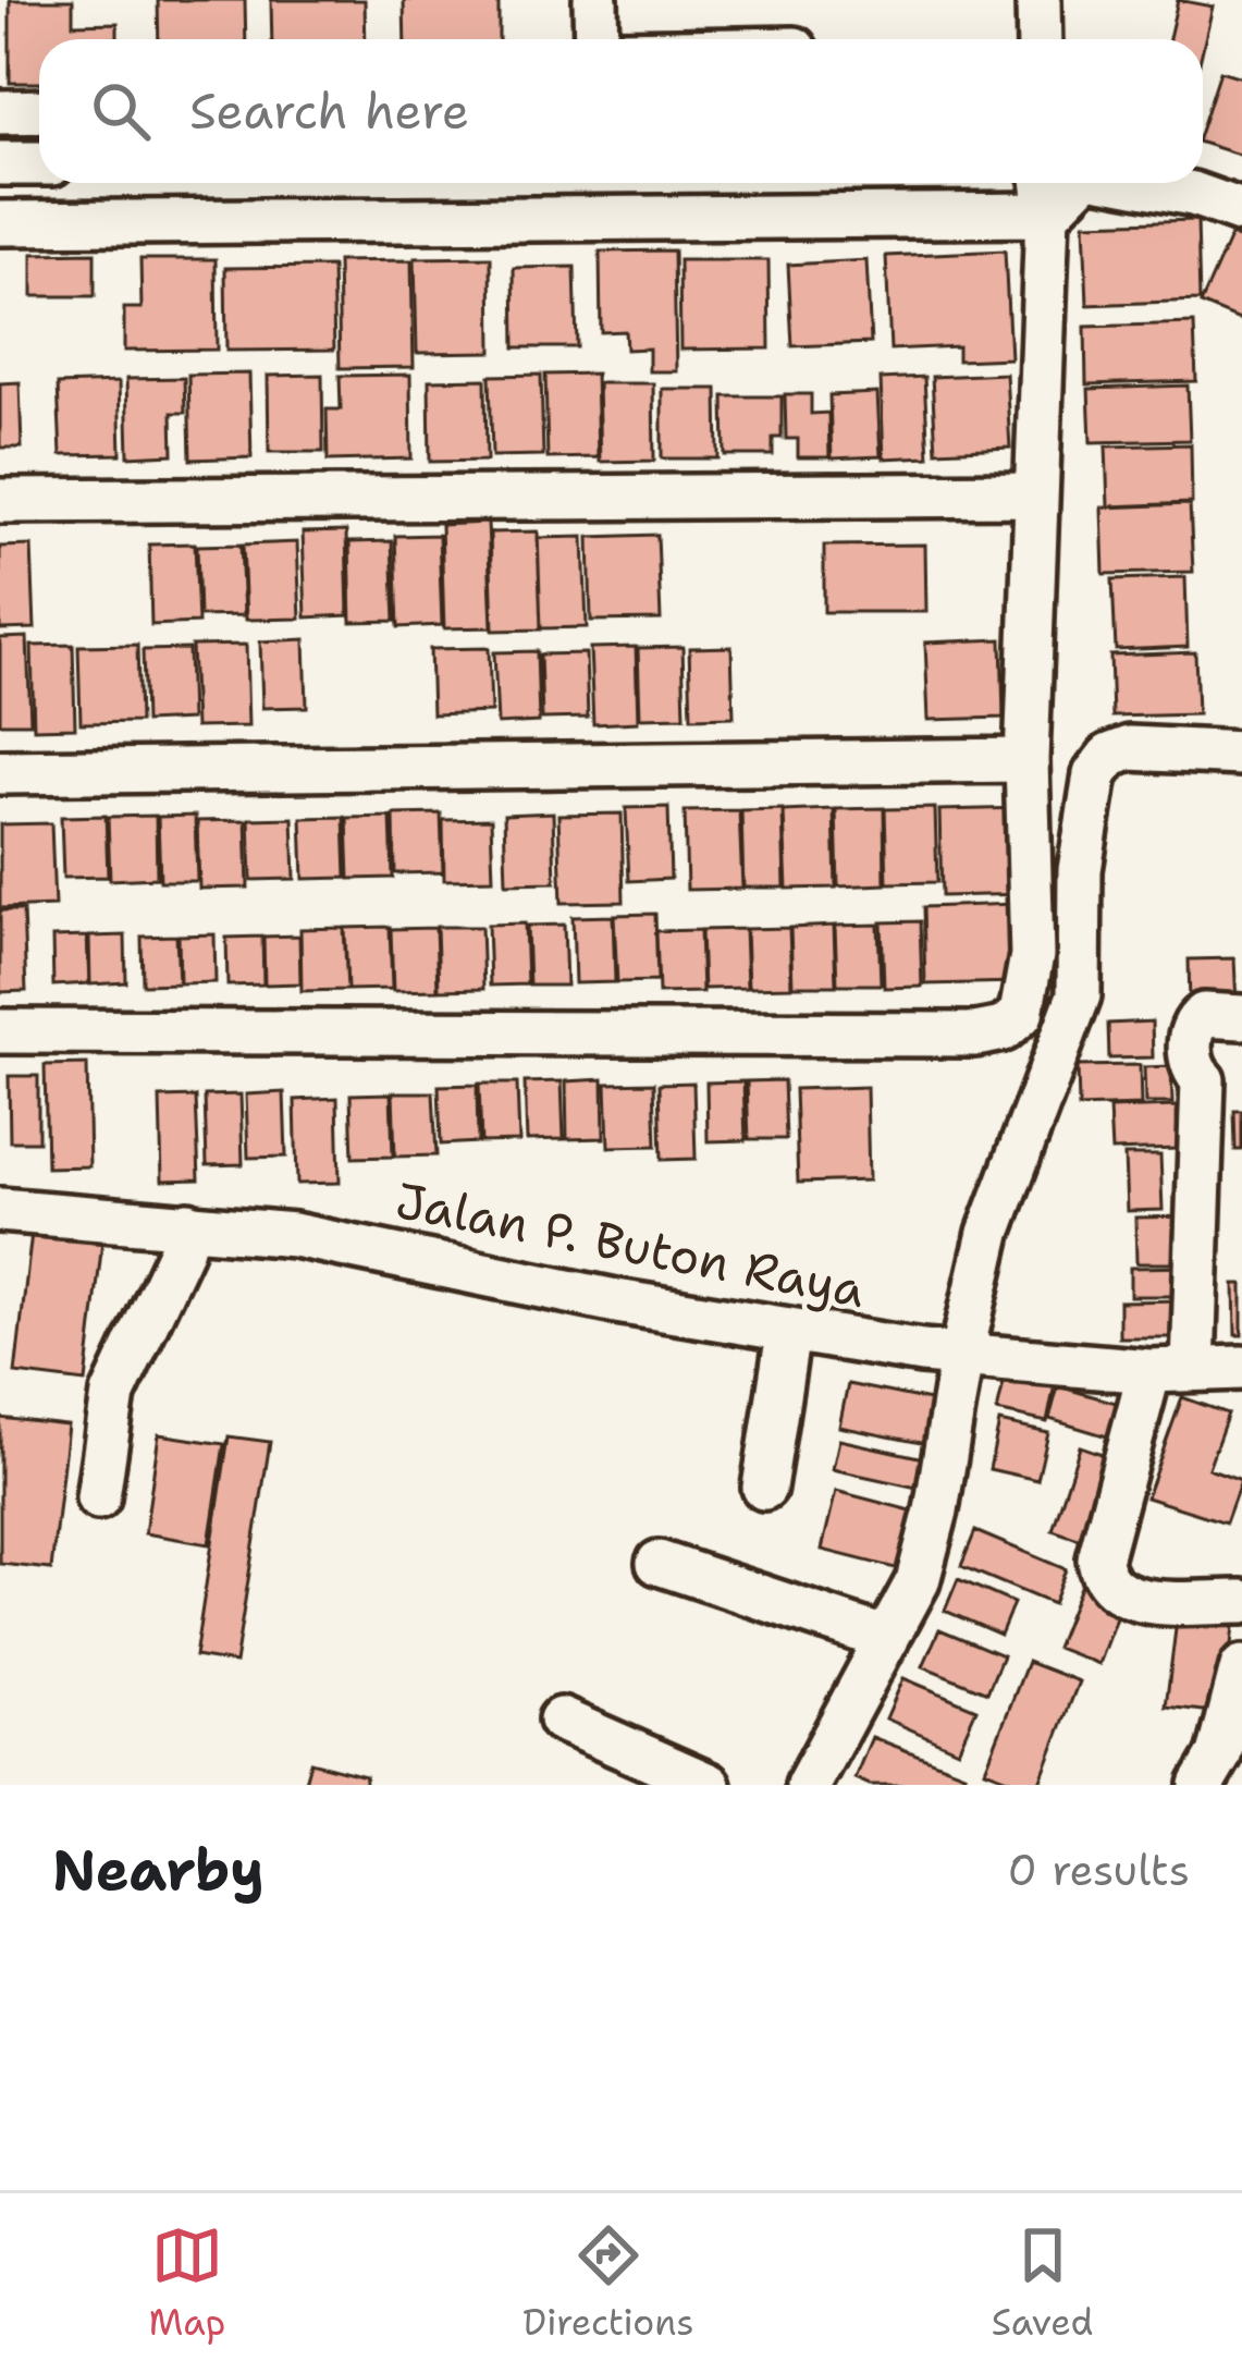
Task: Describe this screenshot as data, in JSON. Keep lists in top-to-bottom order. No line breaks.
{"streets":{"street":["Jalan P. Buton Raya"]},"page":{"search":"Search here","heading":["Nearby","0 results"],"nav":["Map","Directions","Saved"]}}
